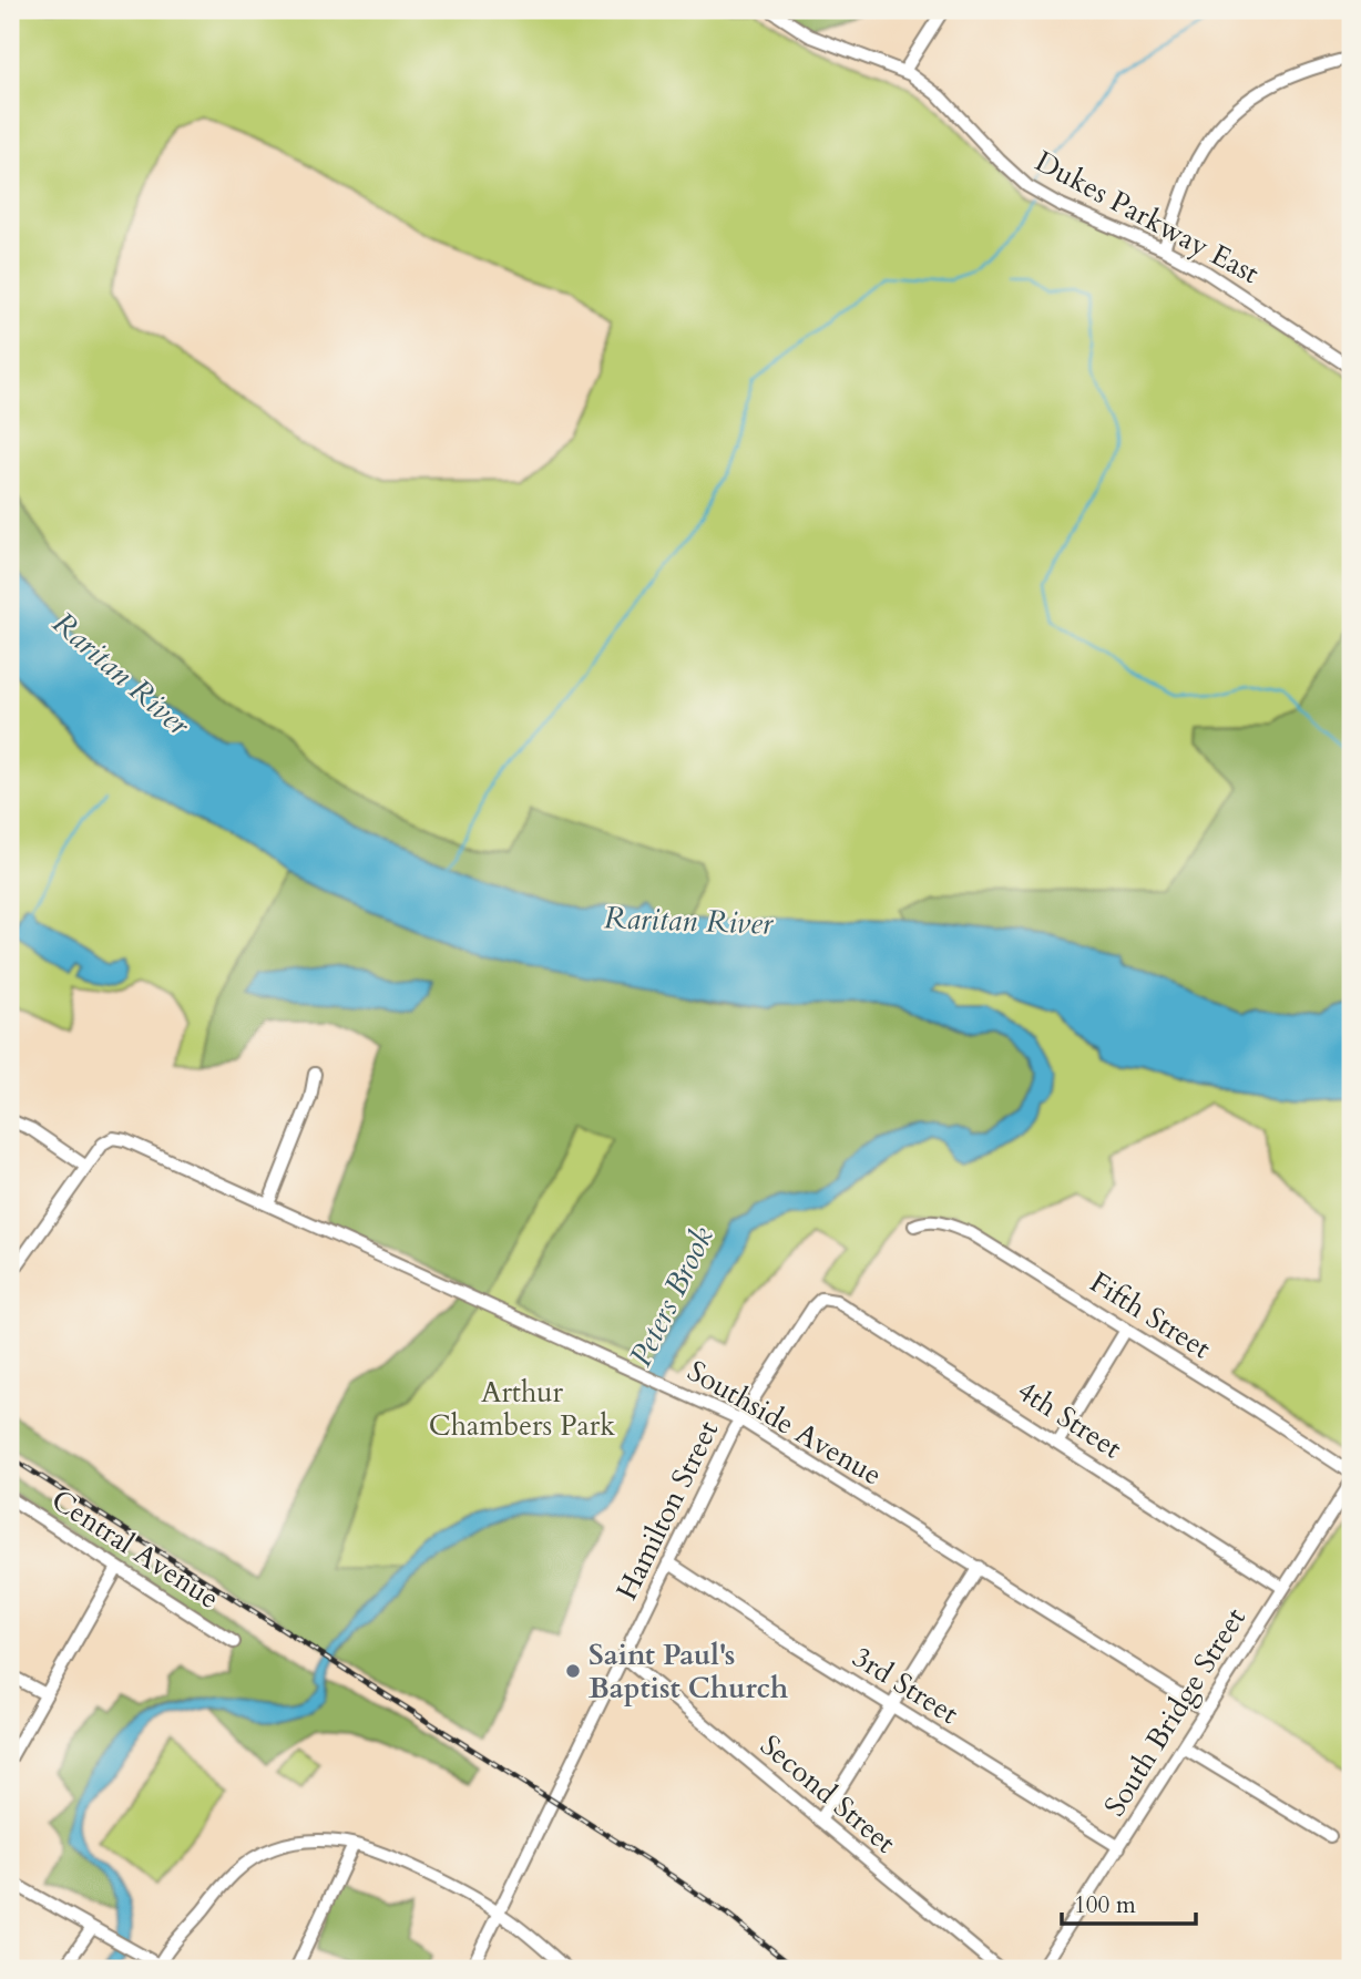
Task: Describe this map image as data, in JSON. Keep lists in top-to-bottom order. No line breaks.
{"streets":{"street":["Dukes Parkway East","Fifth Street","4th Street","Southside Avenue","Hamilton Street","Central Avenue","3rd Street","South Bridge Street","Second Street"]},"crossings":[["4th Street","Hamilton Street"],["4th Street","South Bridge Street"],["Southside Avenue","Hamilton Street"],["Southside Avenue","South Bridge Street"],["Hamilton Street","3rd Street"],["Hamilton Street","Second Street"],["3rd Street","South Bridge Street"]],"water":["Raritan River","Peters Brook"],"parks":["Arthur Chambers Park"],"places":["Saint Paul's Baptist Church"],"scale_bar":"100 m"}
